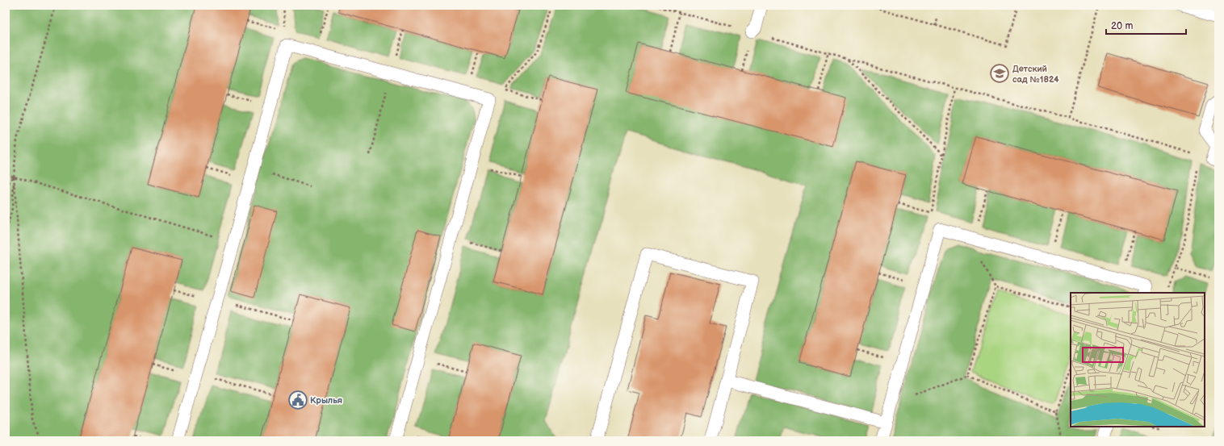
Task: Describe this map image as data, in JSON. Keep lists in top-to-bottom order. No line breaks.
{"places":{"school or university":["Детский сад №1824"],"public building":["Крылья"]},"scale_bar":"20 m"}
